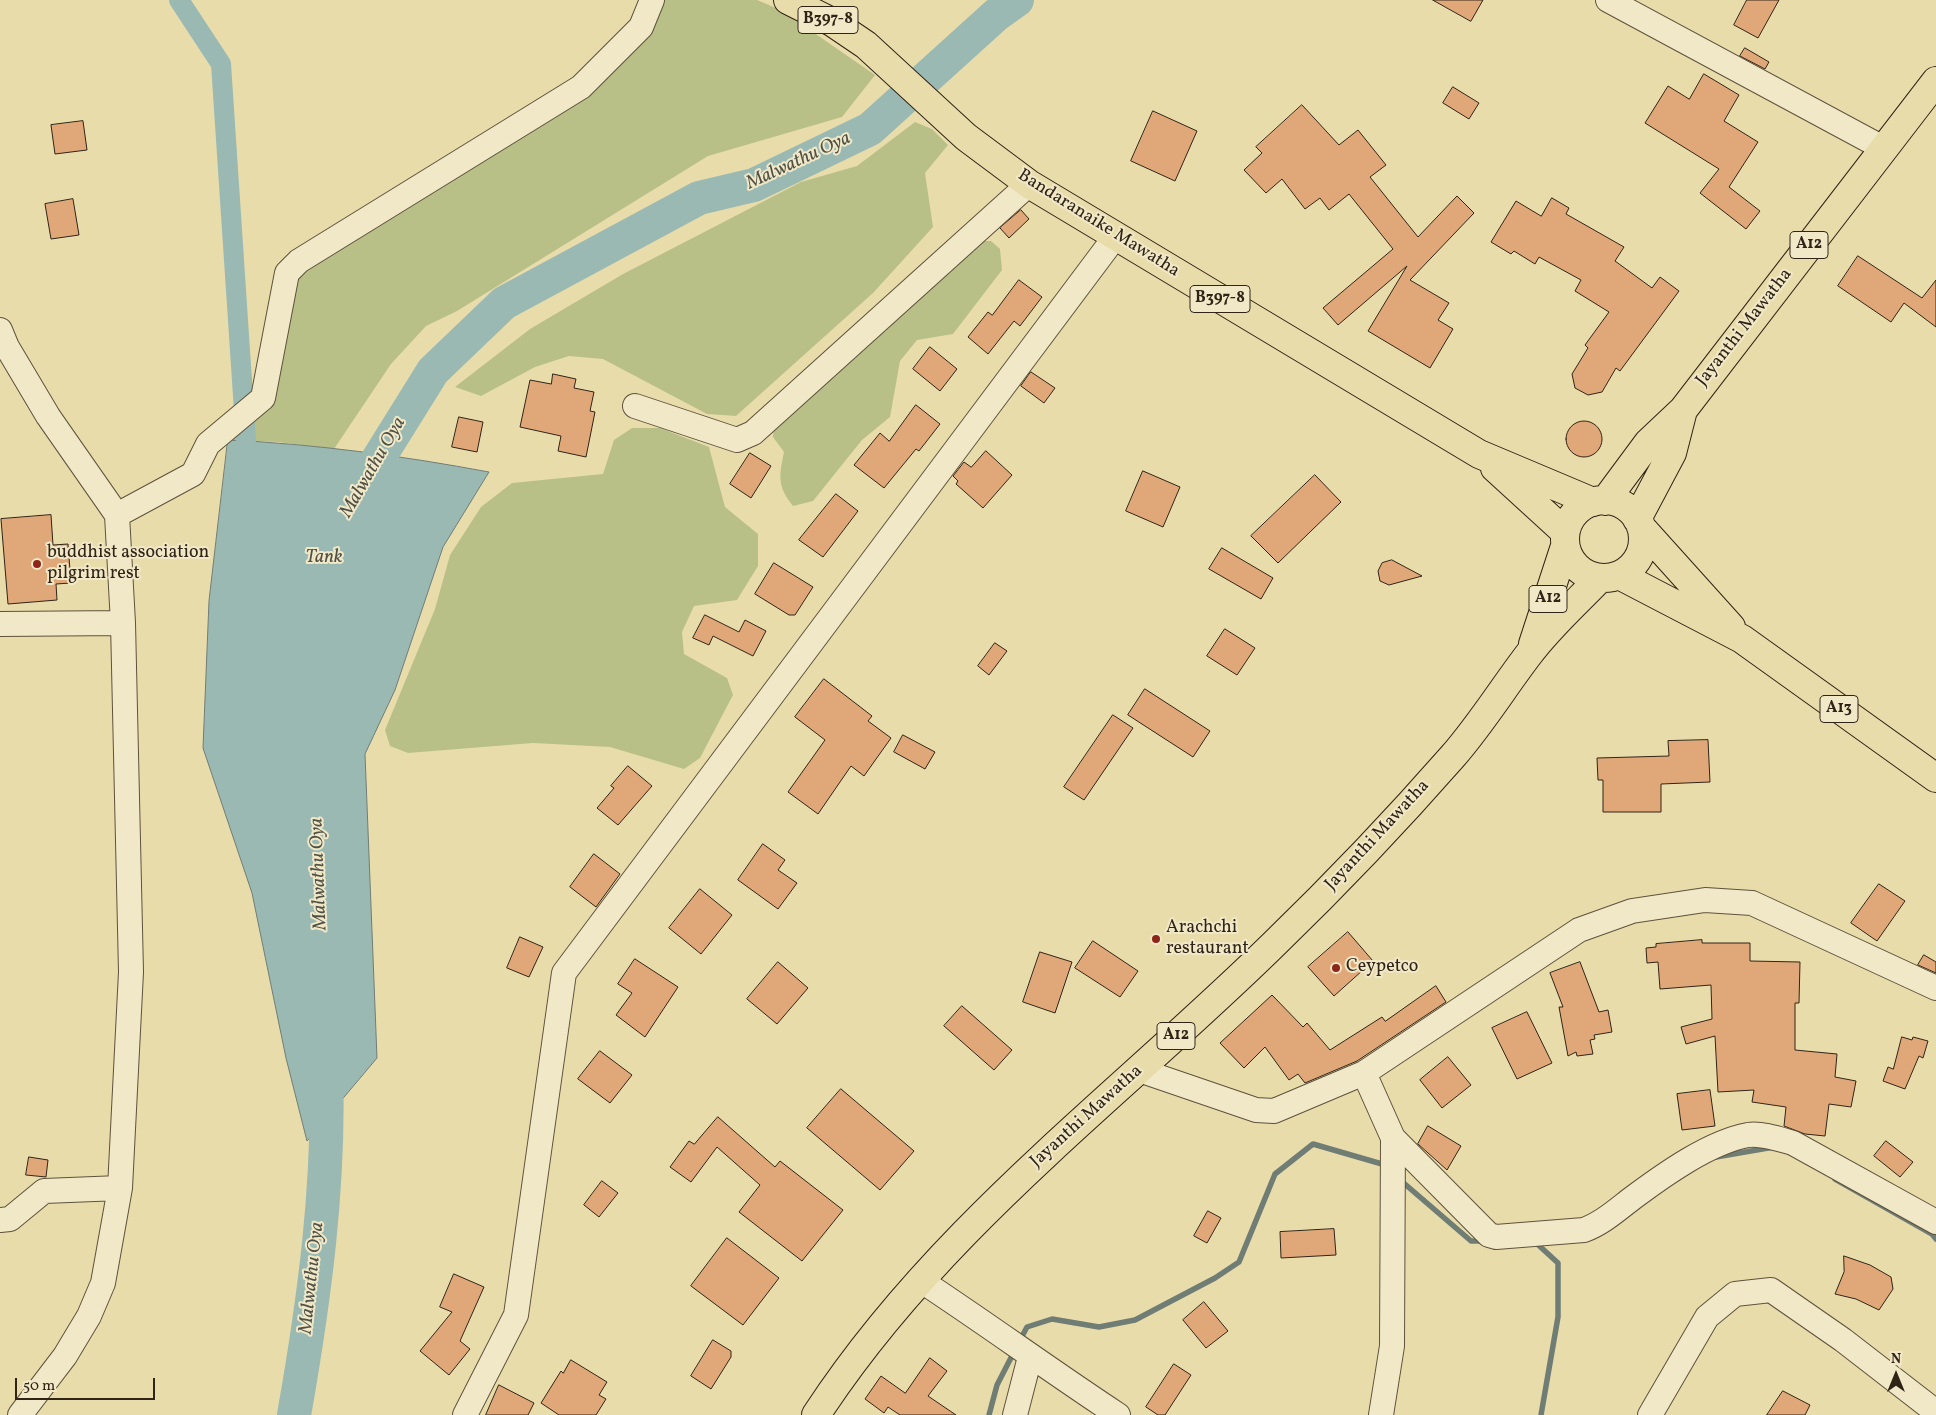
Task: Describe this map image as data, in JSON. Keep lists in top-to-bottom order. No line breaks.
{"streets":{"main road":["B397-8","Bandaranaike Mawatha","A12","Jayanthi Mawatha","A13"]},"crossings":[["Bandaranaike Mawatha","Jayanthi Mawatha"],["Bandaranaike Mawatha","A13"],["Jayanthi Mawatha","A13"]],"water":["Malwathu Oya","Tank"],"places":["buddhist association pilgrim rest","Arachchi restaurant","Ceypetco"],"scale_bar":"50 m","north":"top"}
